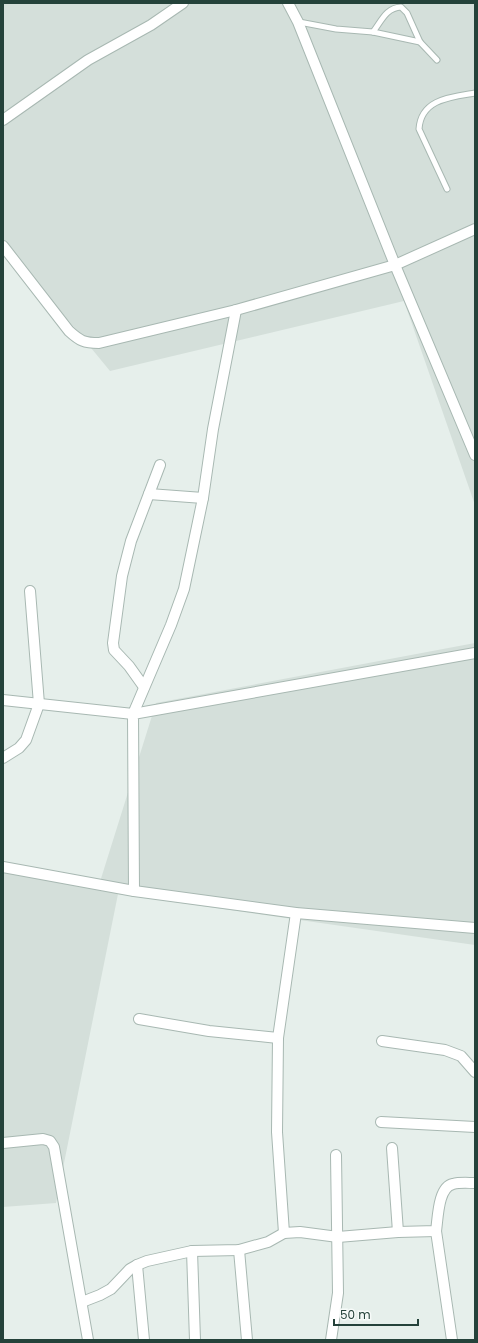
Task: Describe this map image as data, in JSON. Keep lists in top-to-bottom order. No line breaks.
{"scale_bar":"50 m"}
